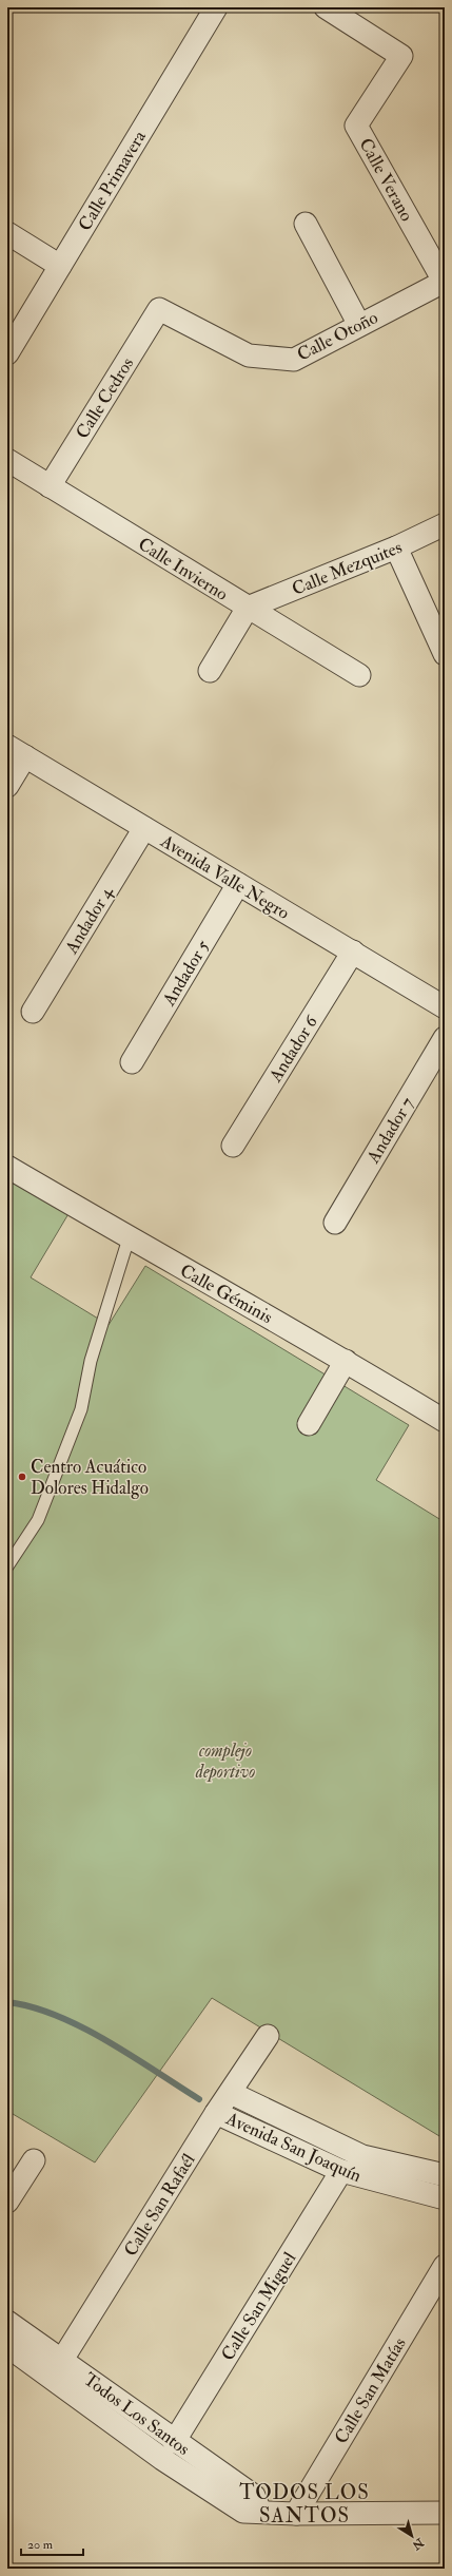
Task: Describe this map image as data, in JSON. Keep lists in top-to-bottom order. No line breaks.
{"streets":{"street":["Calle Verano","Calle Primavera","Calle Otoño","Calle Cedros","Calle Mezquites","Calle Invierno","Avenida Valle Negro","Andador 4","Andador 5","Andador 6","Andador 7","Calle Géminis","Avenida San Joaquín","Calle San Rafaél","Calle San Miguel","Calle San Matías","Todos Los Santos"]},"crossings":[["Calle Verano","Calle Otoño"],["Calle Otoño","Calle Cedros"],["Calle Cedros","Calle Invierno"],["Calle Mezquites","Calle Invierno"],["Avenida Valle Negro","Andador 4"],["Avenida Valle Negro","Andador 5"],["Avenida Valle Negro","Andador 6"],["Avenida San Joaquín","Calle San Rafaél"],["Avenida San Joaquín","Calle San Miguel"],["Calle San Rafaél","Todos Los Santos"],["Calle San Miguel","Todos Los Santos"],["Calle San Matías","Todos Los Santos"]],"districts":["TODOS LOS SANTOS"],"parks":["complejo deportivo"],"places":["Centro Acuático Dolores Hidalgo"],"scale_bar":"20 m","north":"bottom right"}
